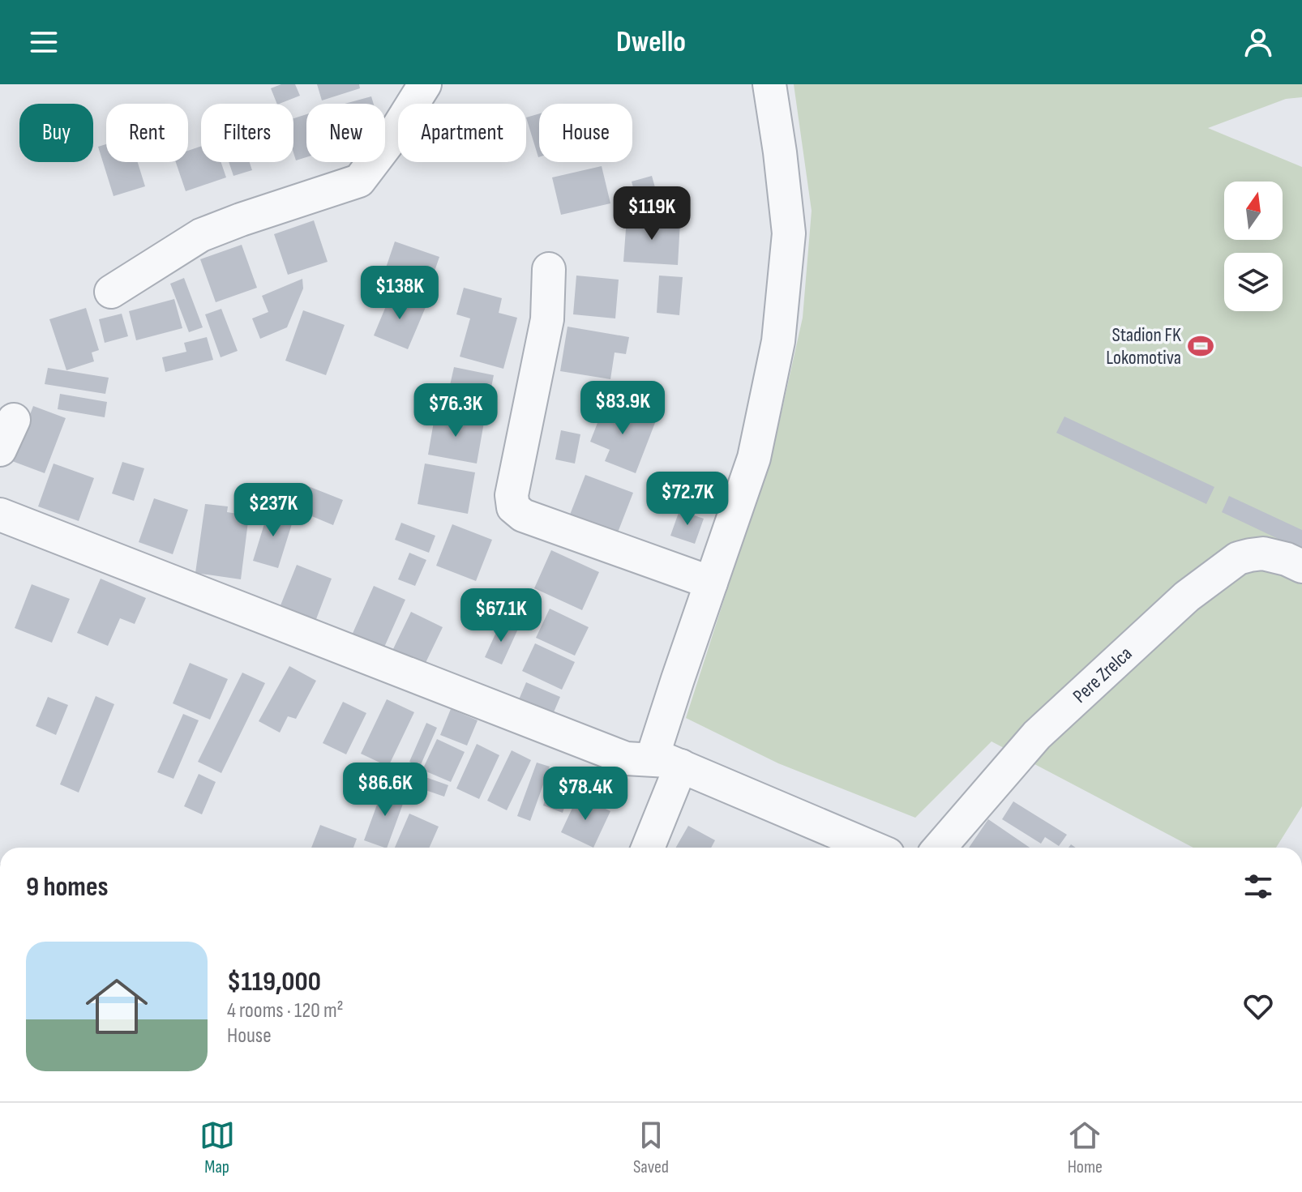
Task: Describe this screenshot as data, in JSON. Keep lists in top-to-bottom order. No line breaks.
{"streets":{"street":["Pere Zrelca"]},"places":{"sports":["Stadion FK Lokomotiva"]},"north":"top","page":{"header":"Dwello","chip":["Buy","Rent","Filters","New","Apartment","House"],"price":["$119K","$138K","$83.9K","$76.3K","$72.7K","$237K","$67.1K","$86.6K","$78.4K"],"heading":"9 homes","list":[{"name":"$119,000","note":"4 rooms · 120 m² · House"}],"tabs":["Map","Saved","Home"]}}
